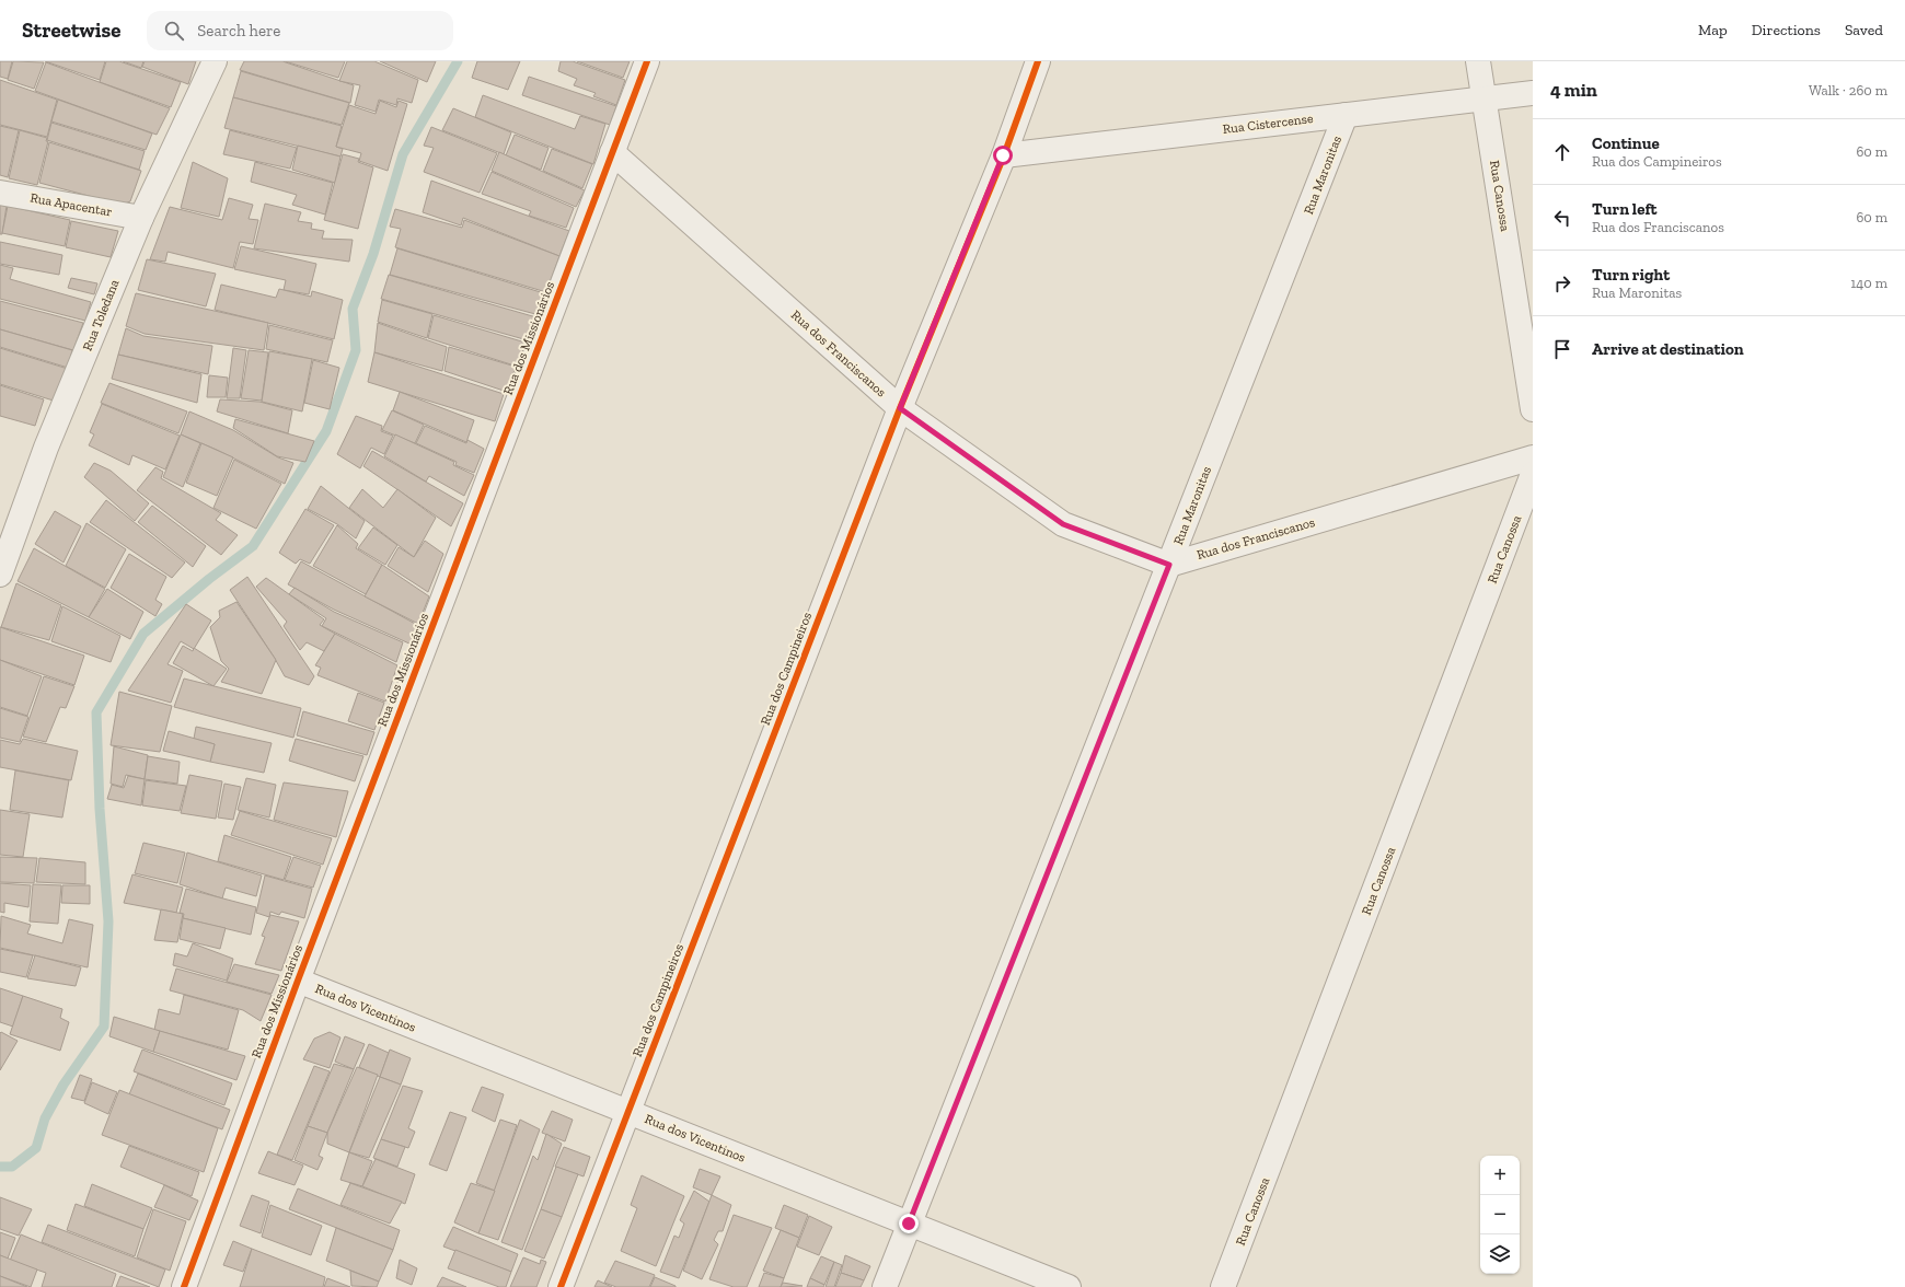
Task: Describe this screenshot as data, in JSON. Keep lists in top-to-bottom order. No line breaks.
{"streets":{"street":["Rua Cistercense","Rua Maronitas","Rua Canossa","Rua Apacentar","Rua Toledana","Rua dos Missionários","Rua dos Franciscanos","Rua dos Campineiros","Rua dos Vicentinos"]},"crossings":[["Rua Cistercense","Rua Maronitas"],["Rua Cistercense","Rua Canossa"],["Rua Cistercense","Rua dos Campineiros"],["Rua Maronitas","Rua dos Franciscanos"],["Rua Maronitas","Rua dos Vicentinos"],["Rua Apacentar","Rua Toledana"],["Rua dos Missionários","Rua dos Franciscanos"],["Rua dos Missionários","Rua dos Vicentinos"],["Rua dos Franciscanos","Rua dos Campineiros"],["Rua dos Campineiros","Rua dos Vicentinos"]],"page":{"header":"Streetwise","search":"Search here","nav":["Map","Directions","Saved"],"heading":["4 min","Walk · 260 m"],"list":[["Continue","Rua dos Campineiros","60 m"],["Turn left","Rua dos Franciscanos","60 m"],["Turn right","Rua Maronitas","140 m"],"Arrive at destination"],"map_buttons":["+","−"]}}
